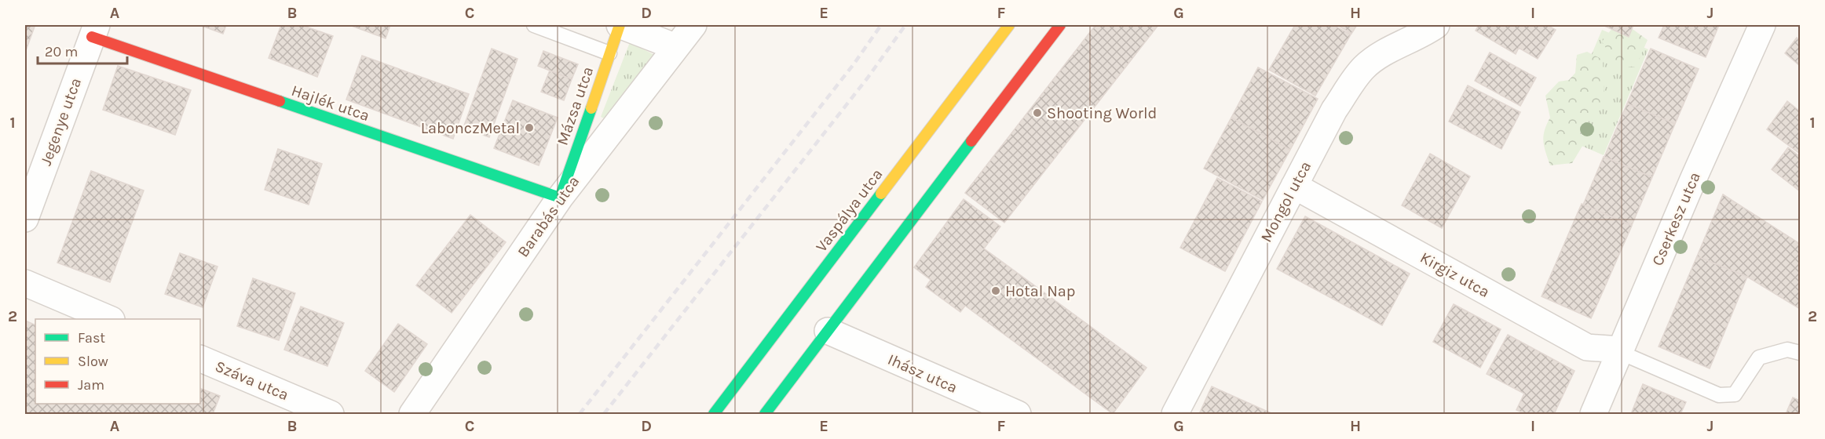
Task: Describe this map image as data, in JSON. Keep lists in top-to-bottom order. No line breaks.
{"streets":{"main road":["Hajlék utca","Mázsa utca","Vaspálya utca"],"street":["Jegenye utca","Mongol utca","Barabás utca","Cserkesz utca","Kirgiz utca","Ihász utca","Száva utca"]},"crossings":[["Hajlék utca","Mázsa utca"],["Hajlék utca","Jegenye utca"],["Hajlék utca","Barabás utca"],["Mázsa utca","Barabás utca"],["Mongol utca","Kirgiz utca"],["Cserkesz utca","Kirgiz utca"]],"places":["Shooting World","LabonczMetal","Hotal Nap"],"legend":["Fast","Slow","Jam"],"scale_bar":"20 m","grid":{"columns":["A","B","C","D","E","F","G","H","I","J"],"rows":["1","2"]}}
